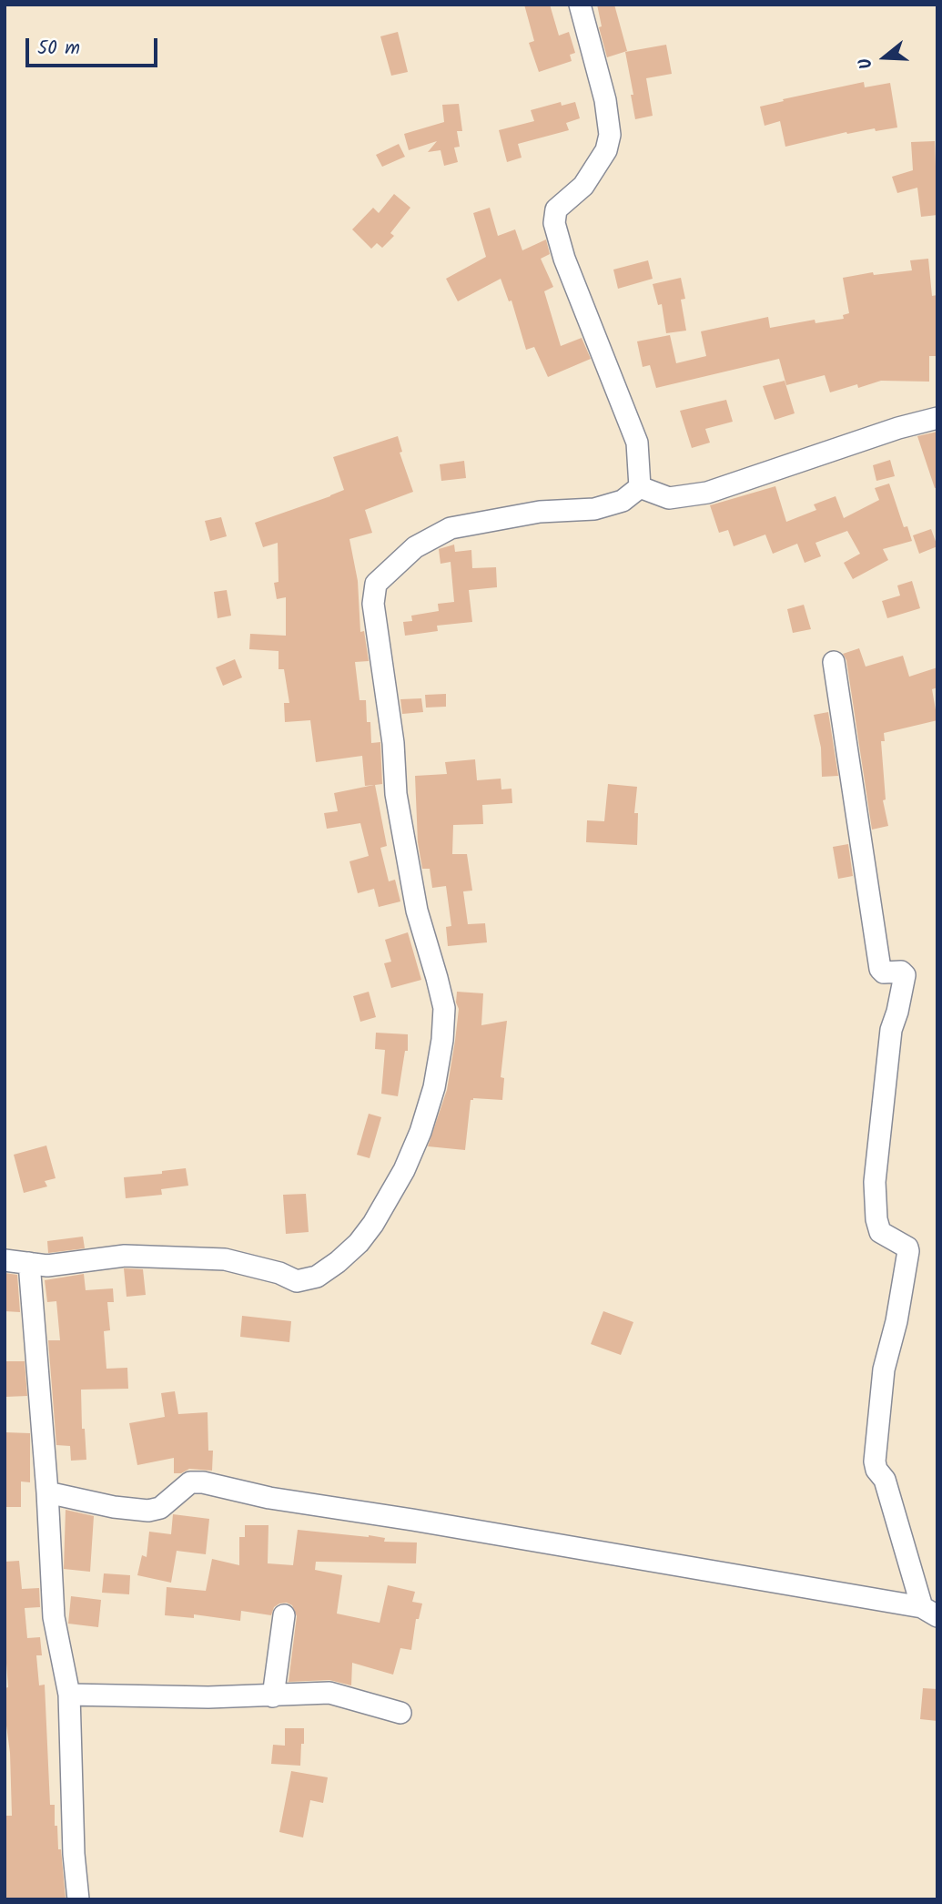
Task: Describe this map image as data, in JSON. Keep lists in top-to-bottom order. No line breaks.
{"scale_bar":"50 m","north":"left"}
